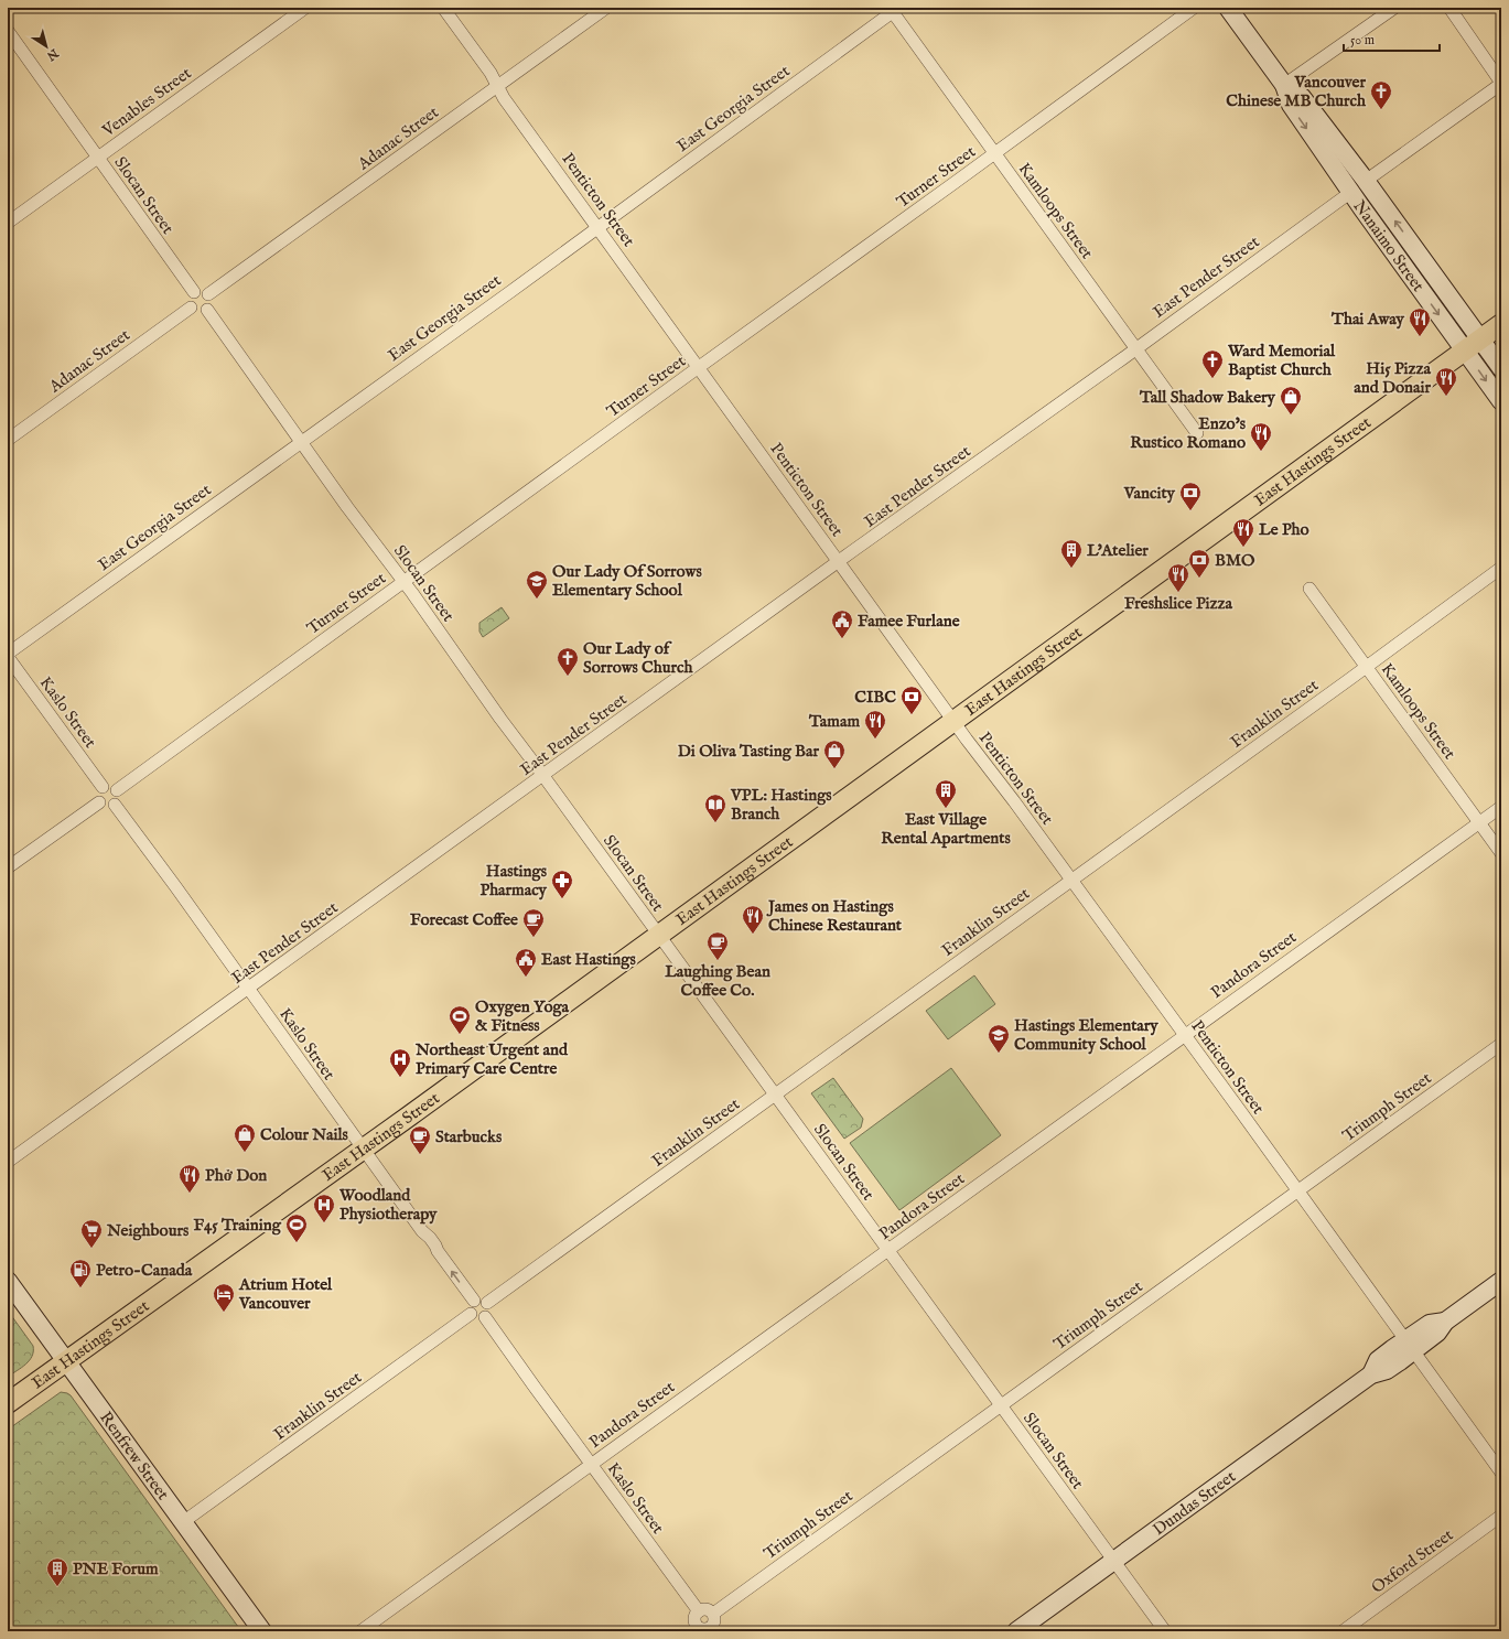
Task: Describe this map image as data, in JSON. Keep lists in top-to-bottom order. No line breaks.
{"streets":{"main road":["East Hastings Street"],"street":["Venables Street","East Georgia Street","Adanac Street","Turner Street","Slocan Street","Penticton Street","Kamloops Street","Nanaimo Street","East Pender Street","Kaslo Street","Franklin Street","Pandora Street","Triumph Street","Renfrew Street","Dundas Street","Oxford Street"]},"crossings":[["Venables Street","Slocan Street"],["East Georgia Street","Slocan Street"],["East Georgia Street","Penticton Street"],["East Georgia Street","Kamloops Street"],["Adanac Street","Slocan Street"],["Adanac Street","Penticton Street"],["Turner Street","Slocan Street"],["Turner Street","Penticton Street"],["Turner Street","Kamloops Street"],["Turner Street","Kaslo Street"],["Slocan Street","East Pender Street"],["Slocan Street","East Hastings Street"],["Slocan Street","Franklin Street"],["Slocan Street","Pandora Street"],["Slocan Street","Triumph Street"],["Slocan Street","Dundas Street"],["Penticton Street","East Pender Street"],["Penticton Street","East Hastings Street"],["Penticton Street","Franklin Street"],["Penticton Street","Pandora Street"],["Penticton Street","Triumph Street"],["Penticton Street","Dundas Street"],["Kamloops Street","East Pender Street"],["Kamloops Street","Franklin Street"],["Kamloops Street","Pandora Street"],["Nanaimo Street","East Pender Street"],["Nanaimo Street","East Hastings Street"],["East Pender Street","Kaslo Street"],["East Hastings Street","Kaslo Street"],["East Hastings Street","Renfrew Street"],["Kaslo Street","Franklin Street"],["Kaslo Street","Pandora Street"],["Kaslo Street","Triumph Street"],["Franklin Street","Renfrew Street"]],"places":{"church":["Vancouver Chinese MB Church","Ward Memorial Baptist Church","Our Lady of Sorrows Church"],"restaurant":["Thai Away","Hi5 Pizza and Donair","Enzo's Rustico Romano","Le Pho","Freshslice Pizza","Tamam","James on Hastings Chinese Restaurant","Phở Don"],"shop":["Tall Shadow Bakery","Di Oliva Tasting Bar","Colour Nails"],"bank":["Vancity","BMO","CIBC"],"building":["L'Atelier","East Village Rental Apartments","PNE Forum"],"school or university":["Our Lady Of Sorrows Elementary School","Hastings Elementary Community School"],"public building":["Famee Furlane","East Hastings"],"library":["VPL: Hastings Branch"],"pharmacy":["Hastings Pharmacy"],"cafe":["Forecast Coffee","Laughing Bean Coffee Co.","Starbucks"],"sports":["Oxygen Yoga & Fitness","F45 Training"],"hospital":["Northeast Urgent and Primary Care Centre","Woodland Physiotherapy"],"supermarket":["Neighbours"],"fuel station":["Petro-Canada"],"hotel":["Atrium Hotel Vancouver"]},"scale_bar":"50 m","north":"bottom right"}
